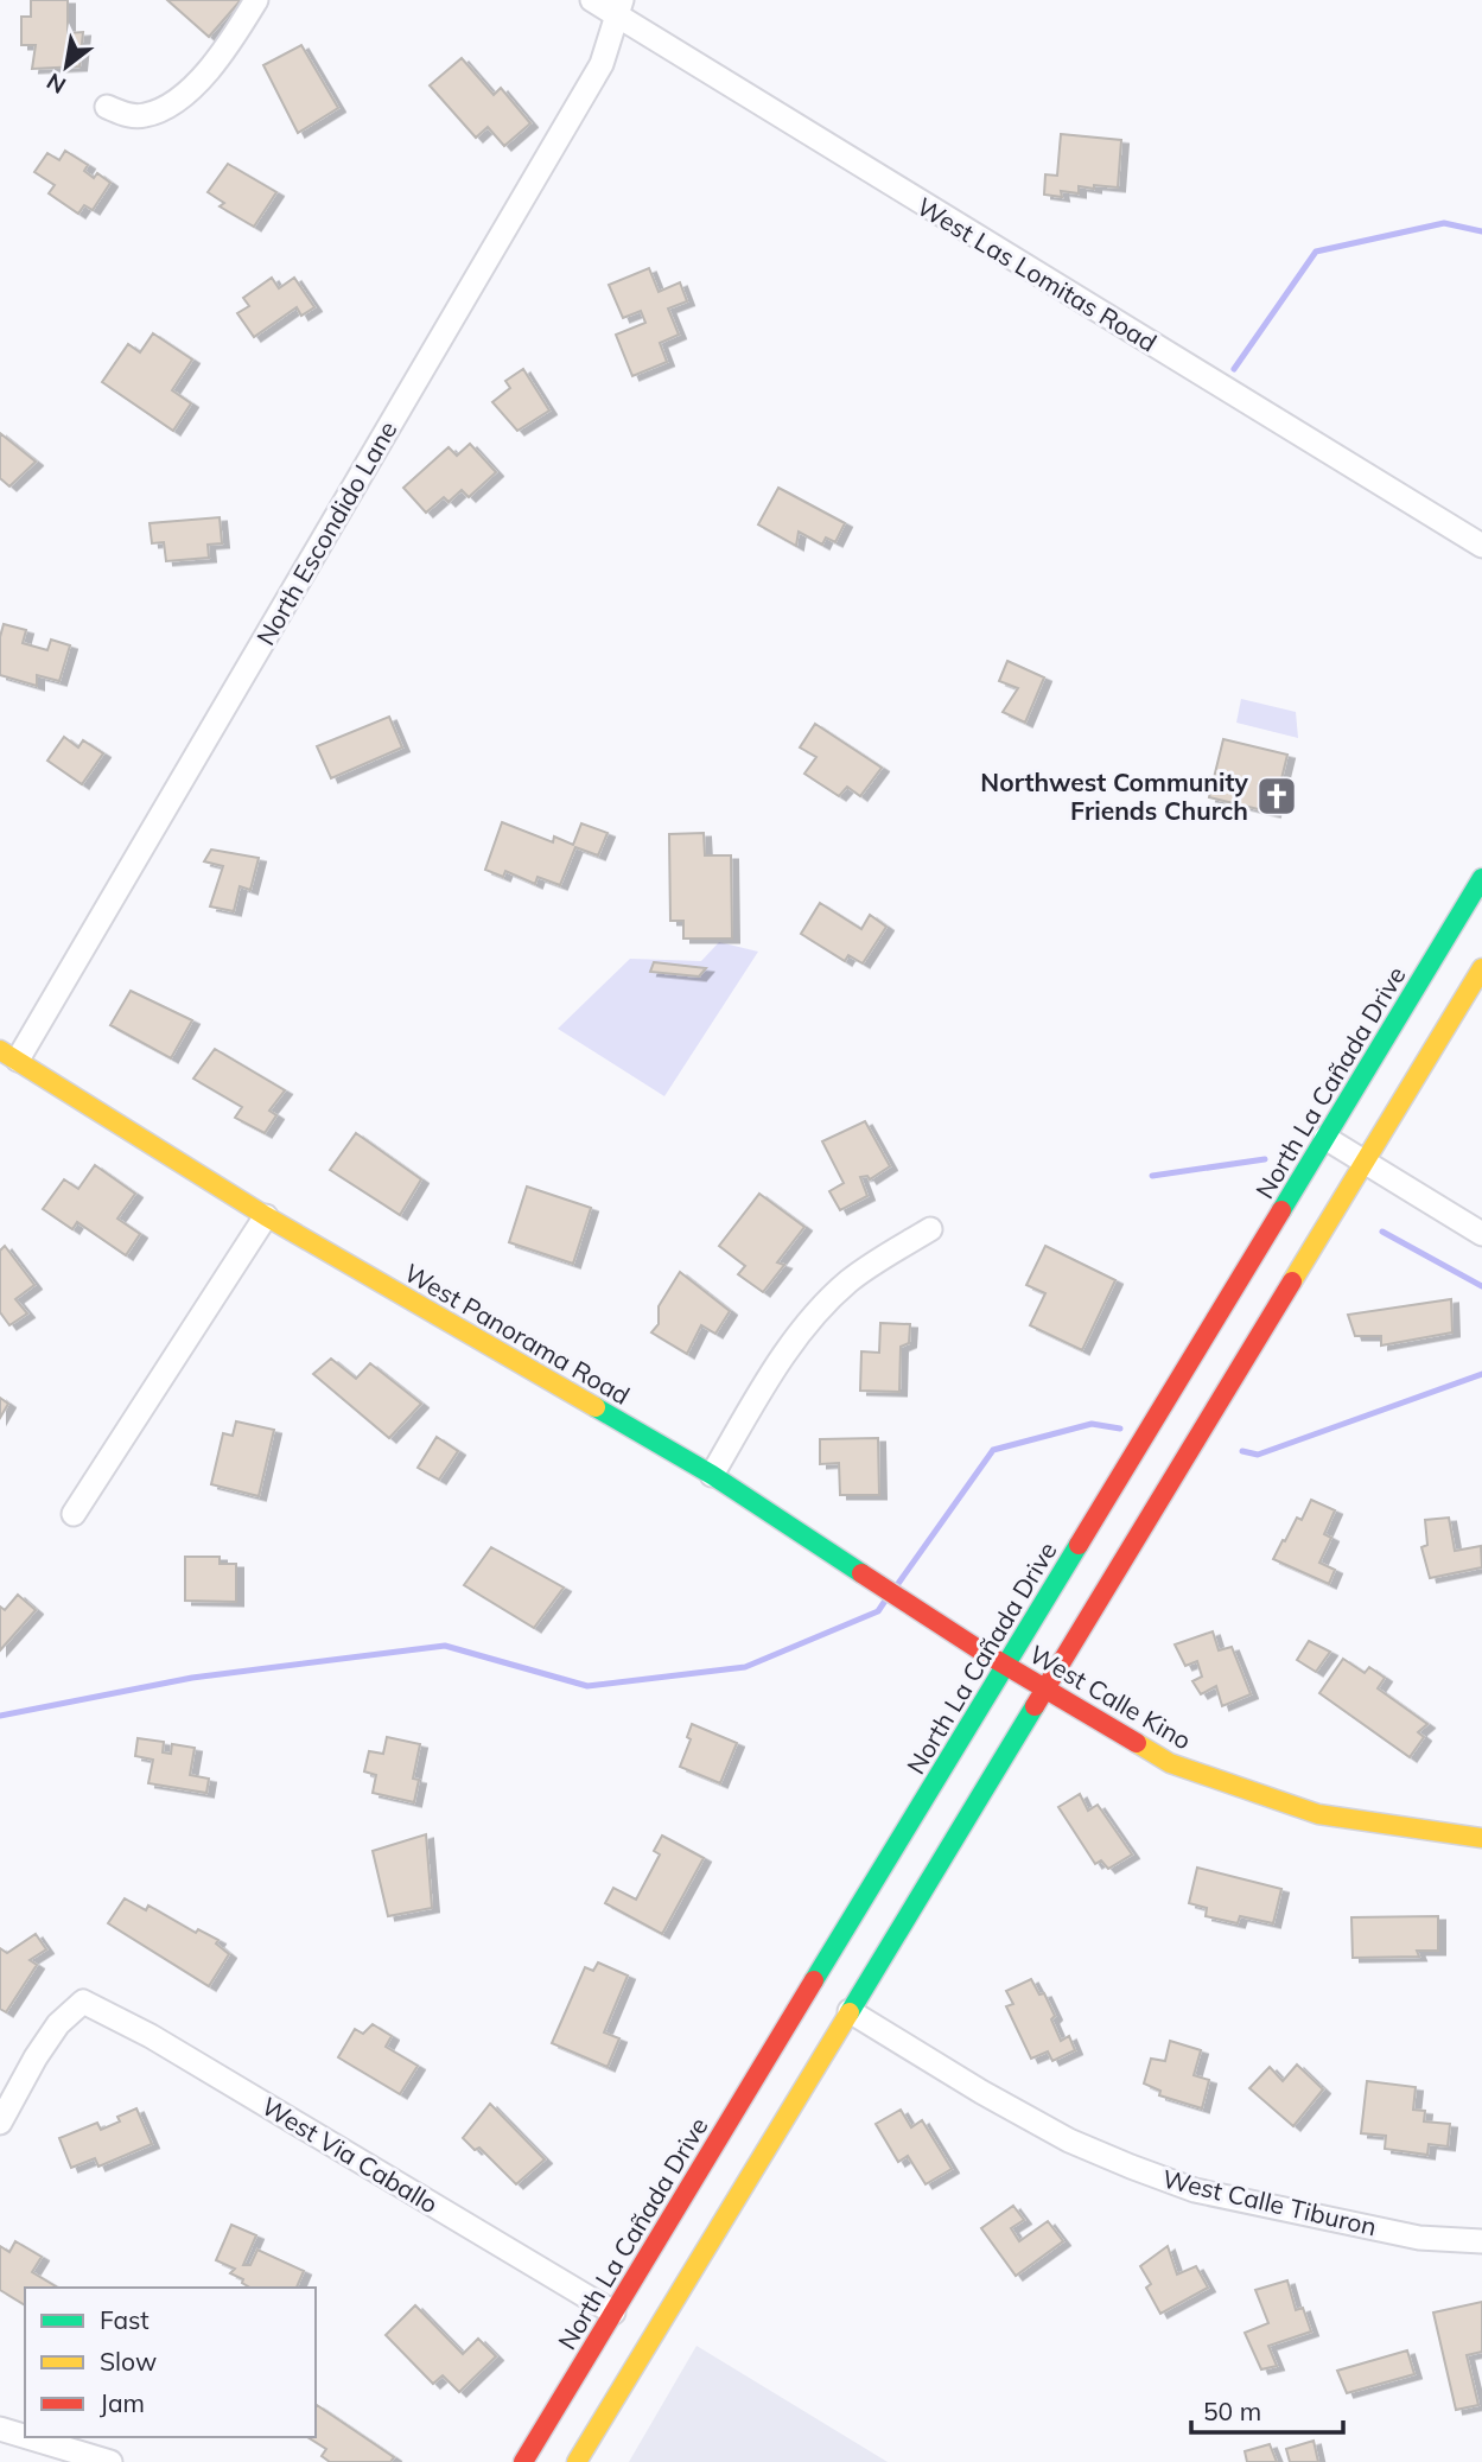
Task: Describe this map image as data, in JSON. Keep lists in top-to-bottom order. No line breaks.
{"streets":{"main road":["North La Cañada Drive","West Panorama Road","West Calle Kino"],"street":["West Las Lomitas Road","North Escondido Lane","West Via Caballo","West Calle Tiburon"]},"crossings":[["West Las Lomitas Road","North Escondido Lane"],["North Escondido Lane","West Panorama Road"],["North La Cañada Drive","West Panorama Road"],["North La Cañada Drive","West Calle Kino"],["North La Cañada Drive","West Via Caballo"],["West Panorama Road","West Calle Kino"]],"places":{"church":["Northwest Community Friends Church"]},"legend":["Fast","Slow","Jam"],"scale_bar":"50 m","north":"bottom left"}
